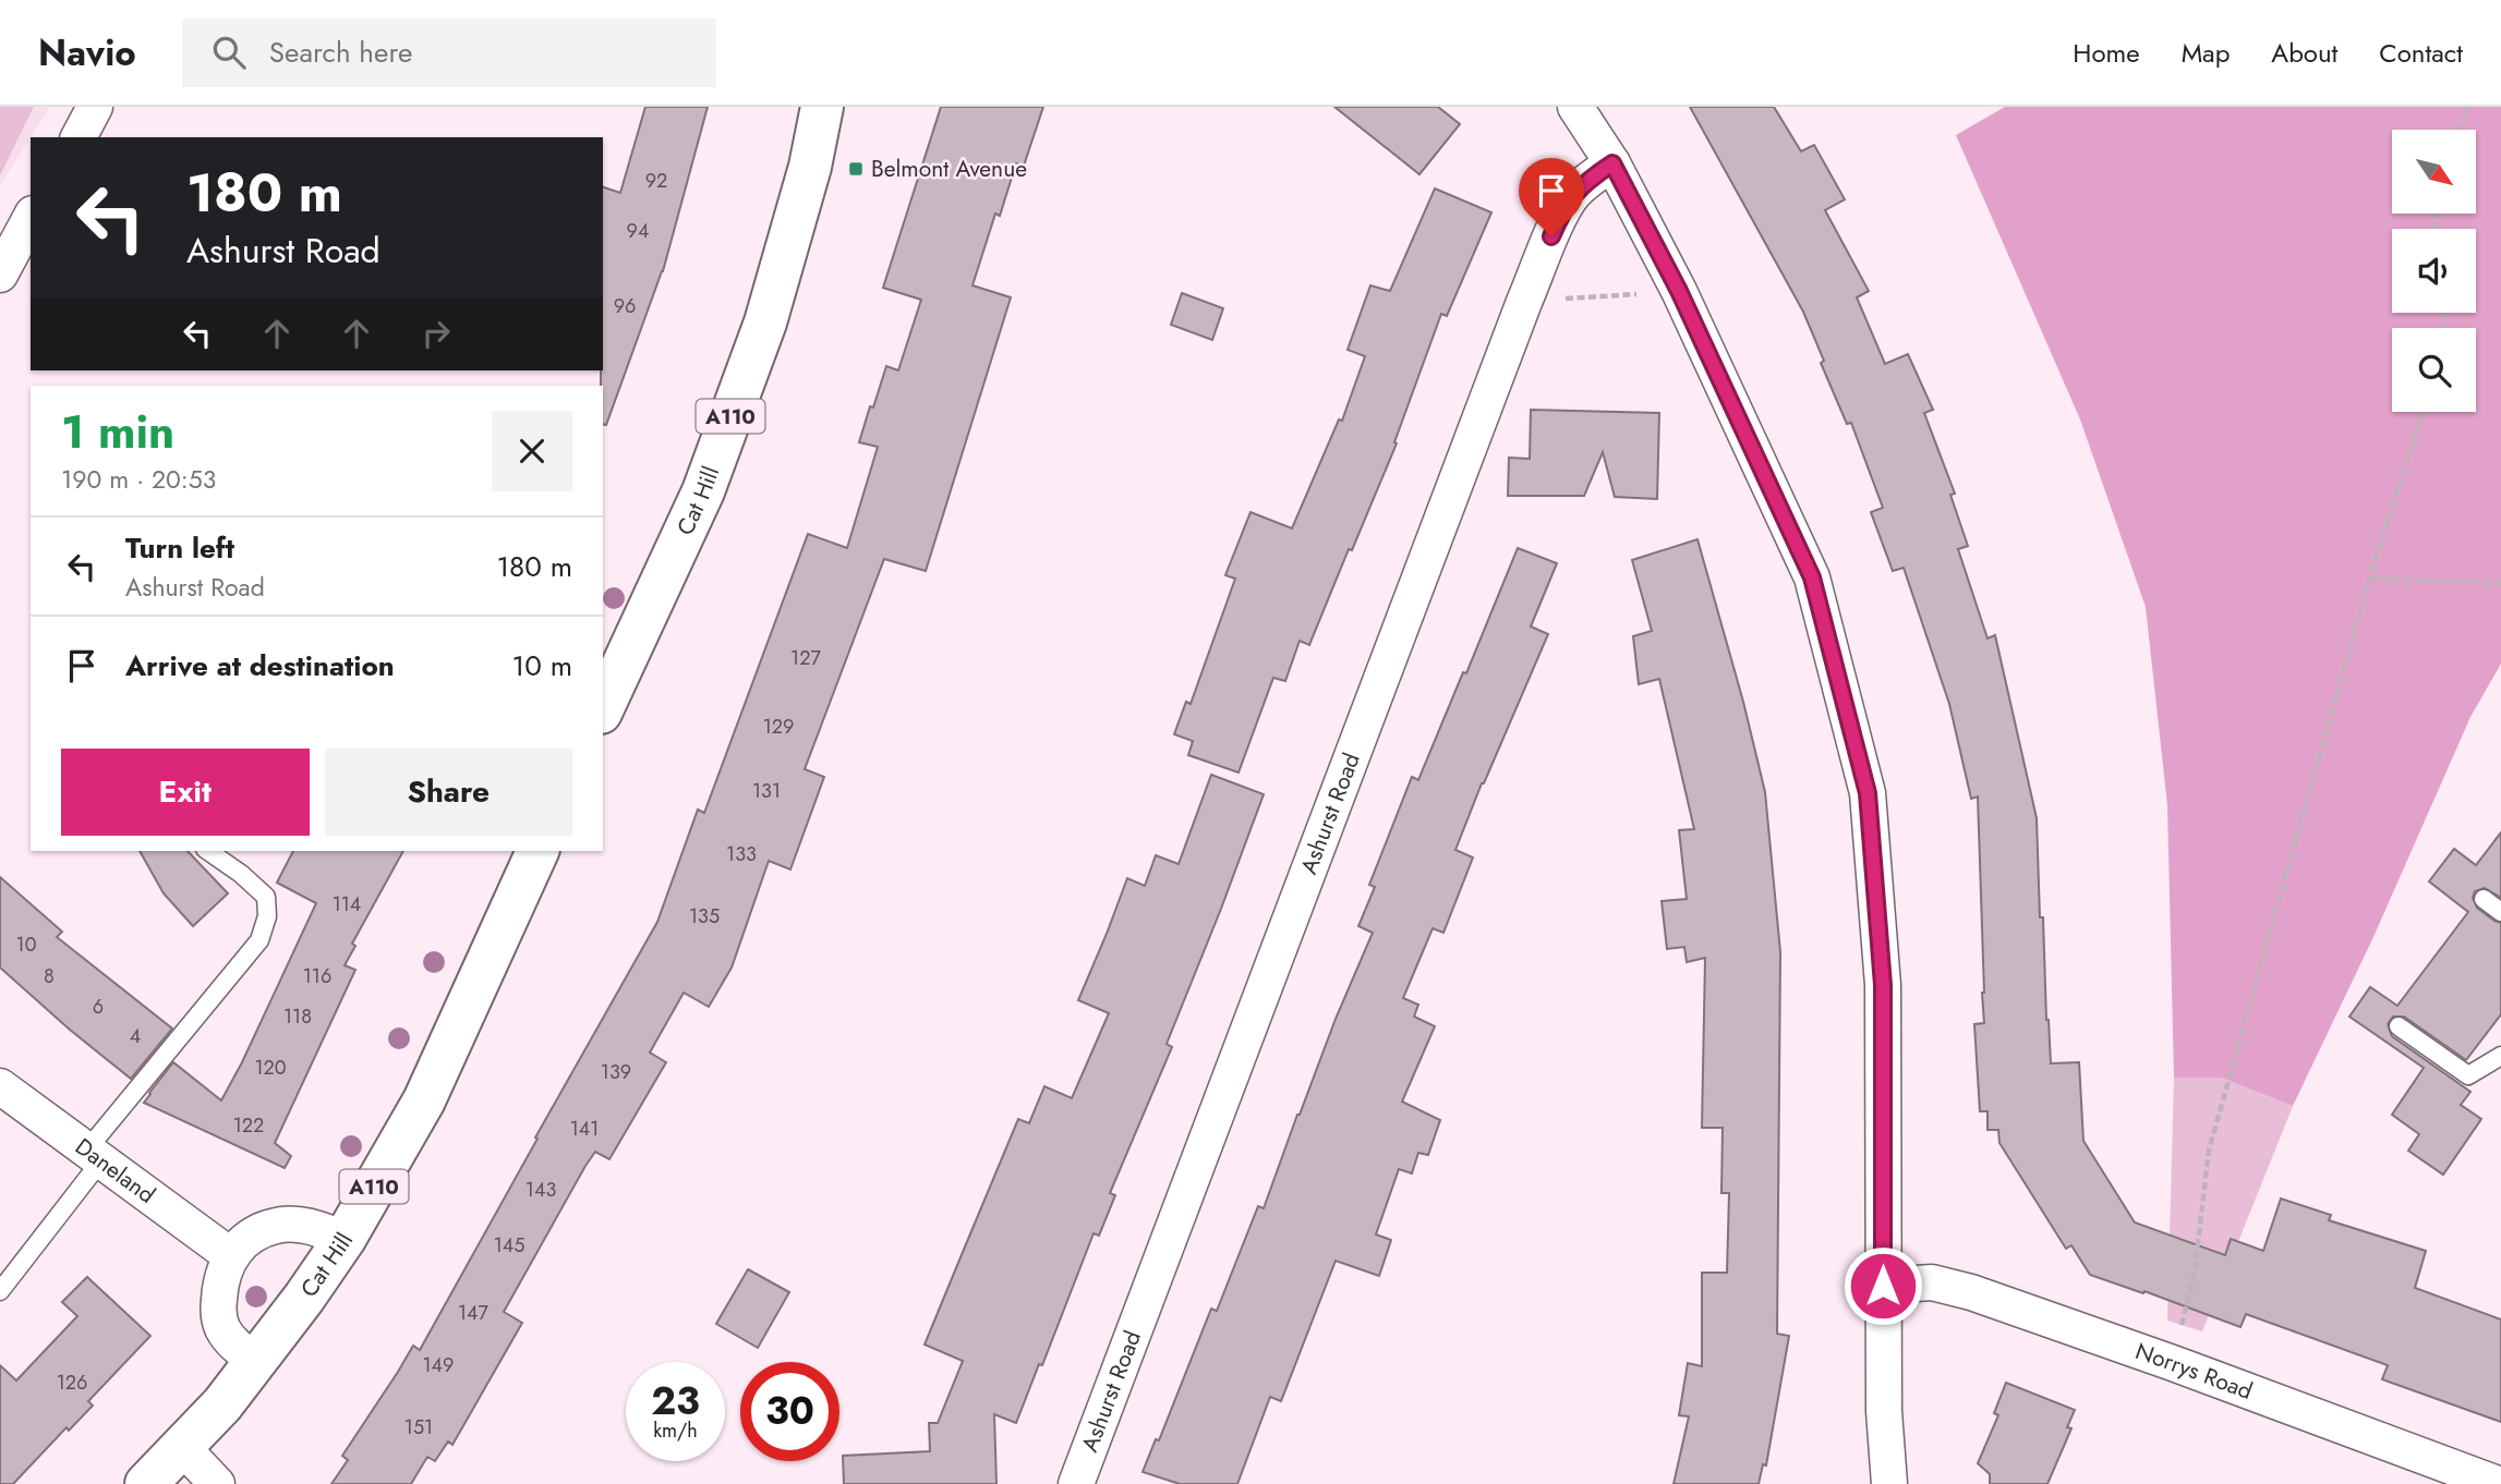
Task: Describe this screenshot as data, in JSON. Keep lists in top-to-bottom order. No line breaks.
{"streets":{"main road":["A110","Cat Hill"],"street":["Ashurst Road","Daneland","Norrys Road"]},"places":{"transit":["Belmont Avenue"]},"house_numbers":["92","94","96","127","129","131","133","114","135","10","8","116","6","118","4","120","139","122","141","143","145","147","149","126","151"],"north":"bottom right","page":{"header":"Navio","search":"Search here","nav":["Home","Map","About","Contact"],"turn":["180 m","Ashurst Road"],"heading":["1 min","190 m · 20:53"],"list":[{"name":"Turn left","note":"Ashurst Road","value":"180 m"},{"name":"Arrive at destination","value":"10 m"}],"buttons":["Exit","Share"],"speed":"23 km/h","limit":"30"}}
